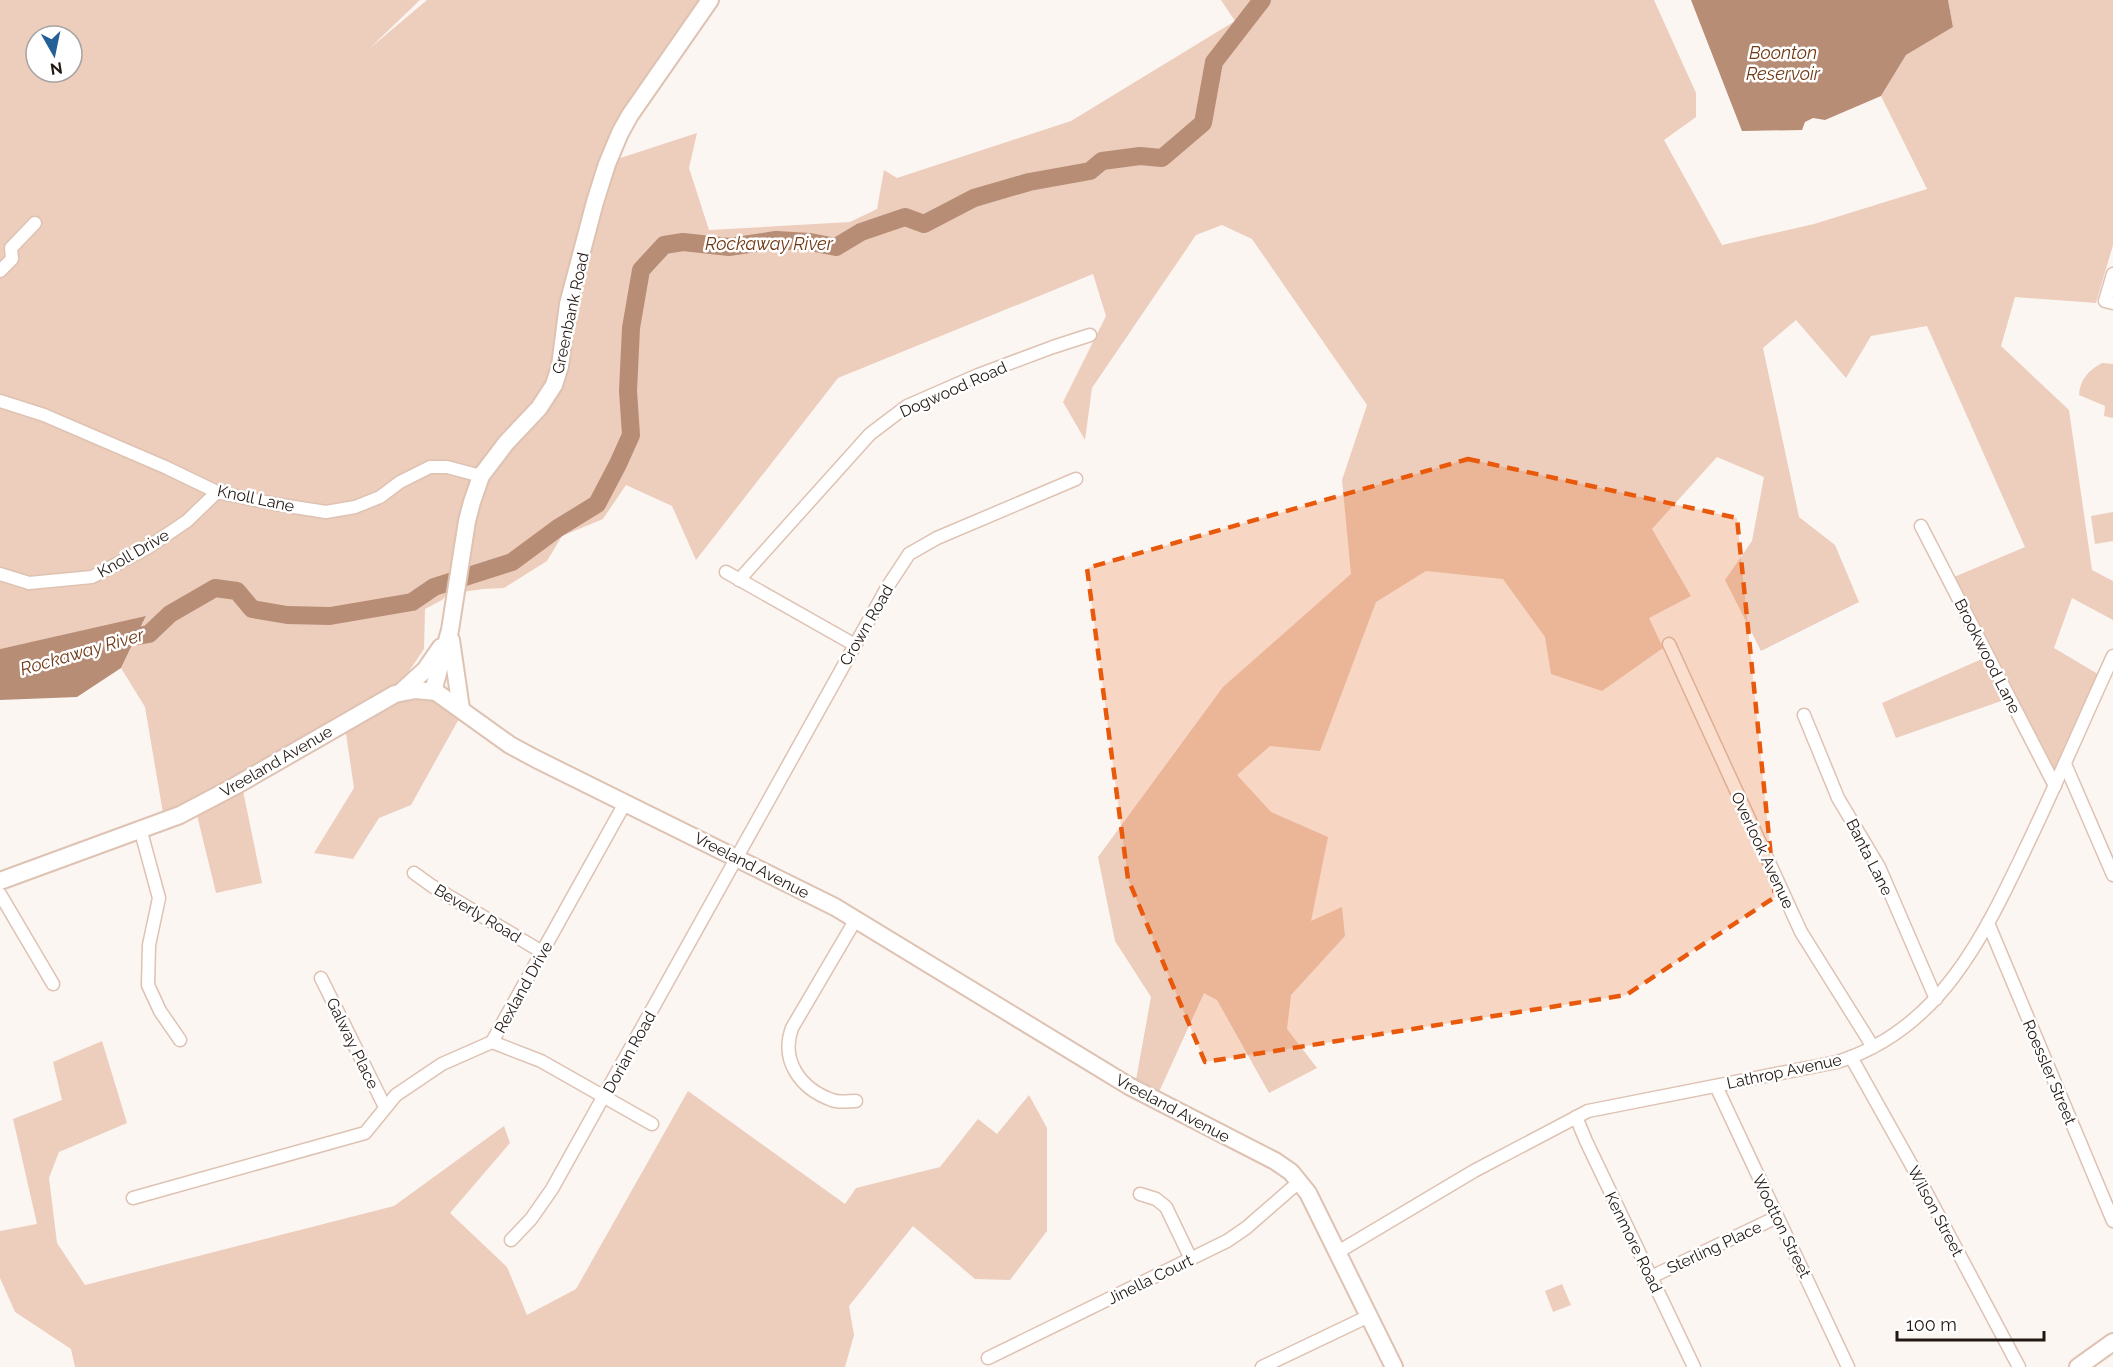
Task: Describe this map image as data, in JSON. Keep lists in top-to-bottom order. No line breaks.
{"streets":{"street":["Greenbank Road","Dogwood Road","Knoll Lane","Knoll Drive","Crown Road","Brookwood Lane","Vreeland Avenue","Overlook Avenue","Banta Lane","Beverly Road","Rexland Drive","Galway Place","Dorian Road","Lathrop Avenue","Roessler Street","Wilson Street","Wootton Street","Kenmore Road","Sterling Place","Jinella Court"]},"crossings":[["Greenbank Road","Knoll Lane"],["Greenbank Road","Vreeland Avenue"],["Knoll Lane","Knoll Drive"],["Crown Road","Vreeland Avenue"],["Crown Road","Dorian Road"],["Brookwood Lane","Lathrop Avenue"],["Vreeland Avenue","Rexland Drive"],["Vreeland Avenue","Dorian Road"],["Vreeland Avenue","Lathrop Avenue"],["Vreeland Avenue","Jinella Court"],["Overlook Avenue","Lathrop Avenue"],["Banta Lane","Lathrop Avenue"],["Beverly Road","Rexland Drive"],["Rexland Drive","Galway Place"],["Lathrop Avenue","Roessler Street"],["Lathrop Avenue","Wilson Street"],["Lathrop Avenue","Wootton Street"],["Lathrop Avenue","Kenmore Road"],["Wootton Street","Sterling Place"],["Kenmore Road","Sterling Place"]],"water":["Boonton Reservoir","Rockaway River"],"scale_bar":"100 m","north":"bottom"}
